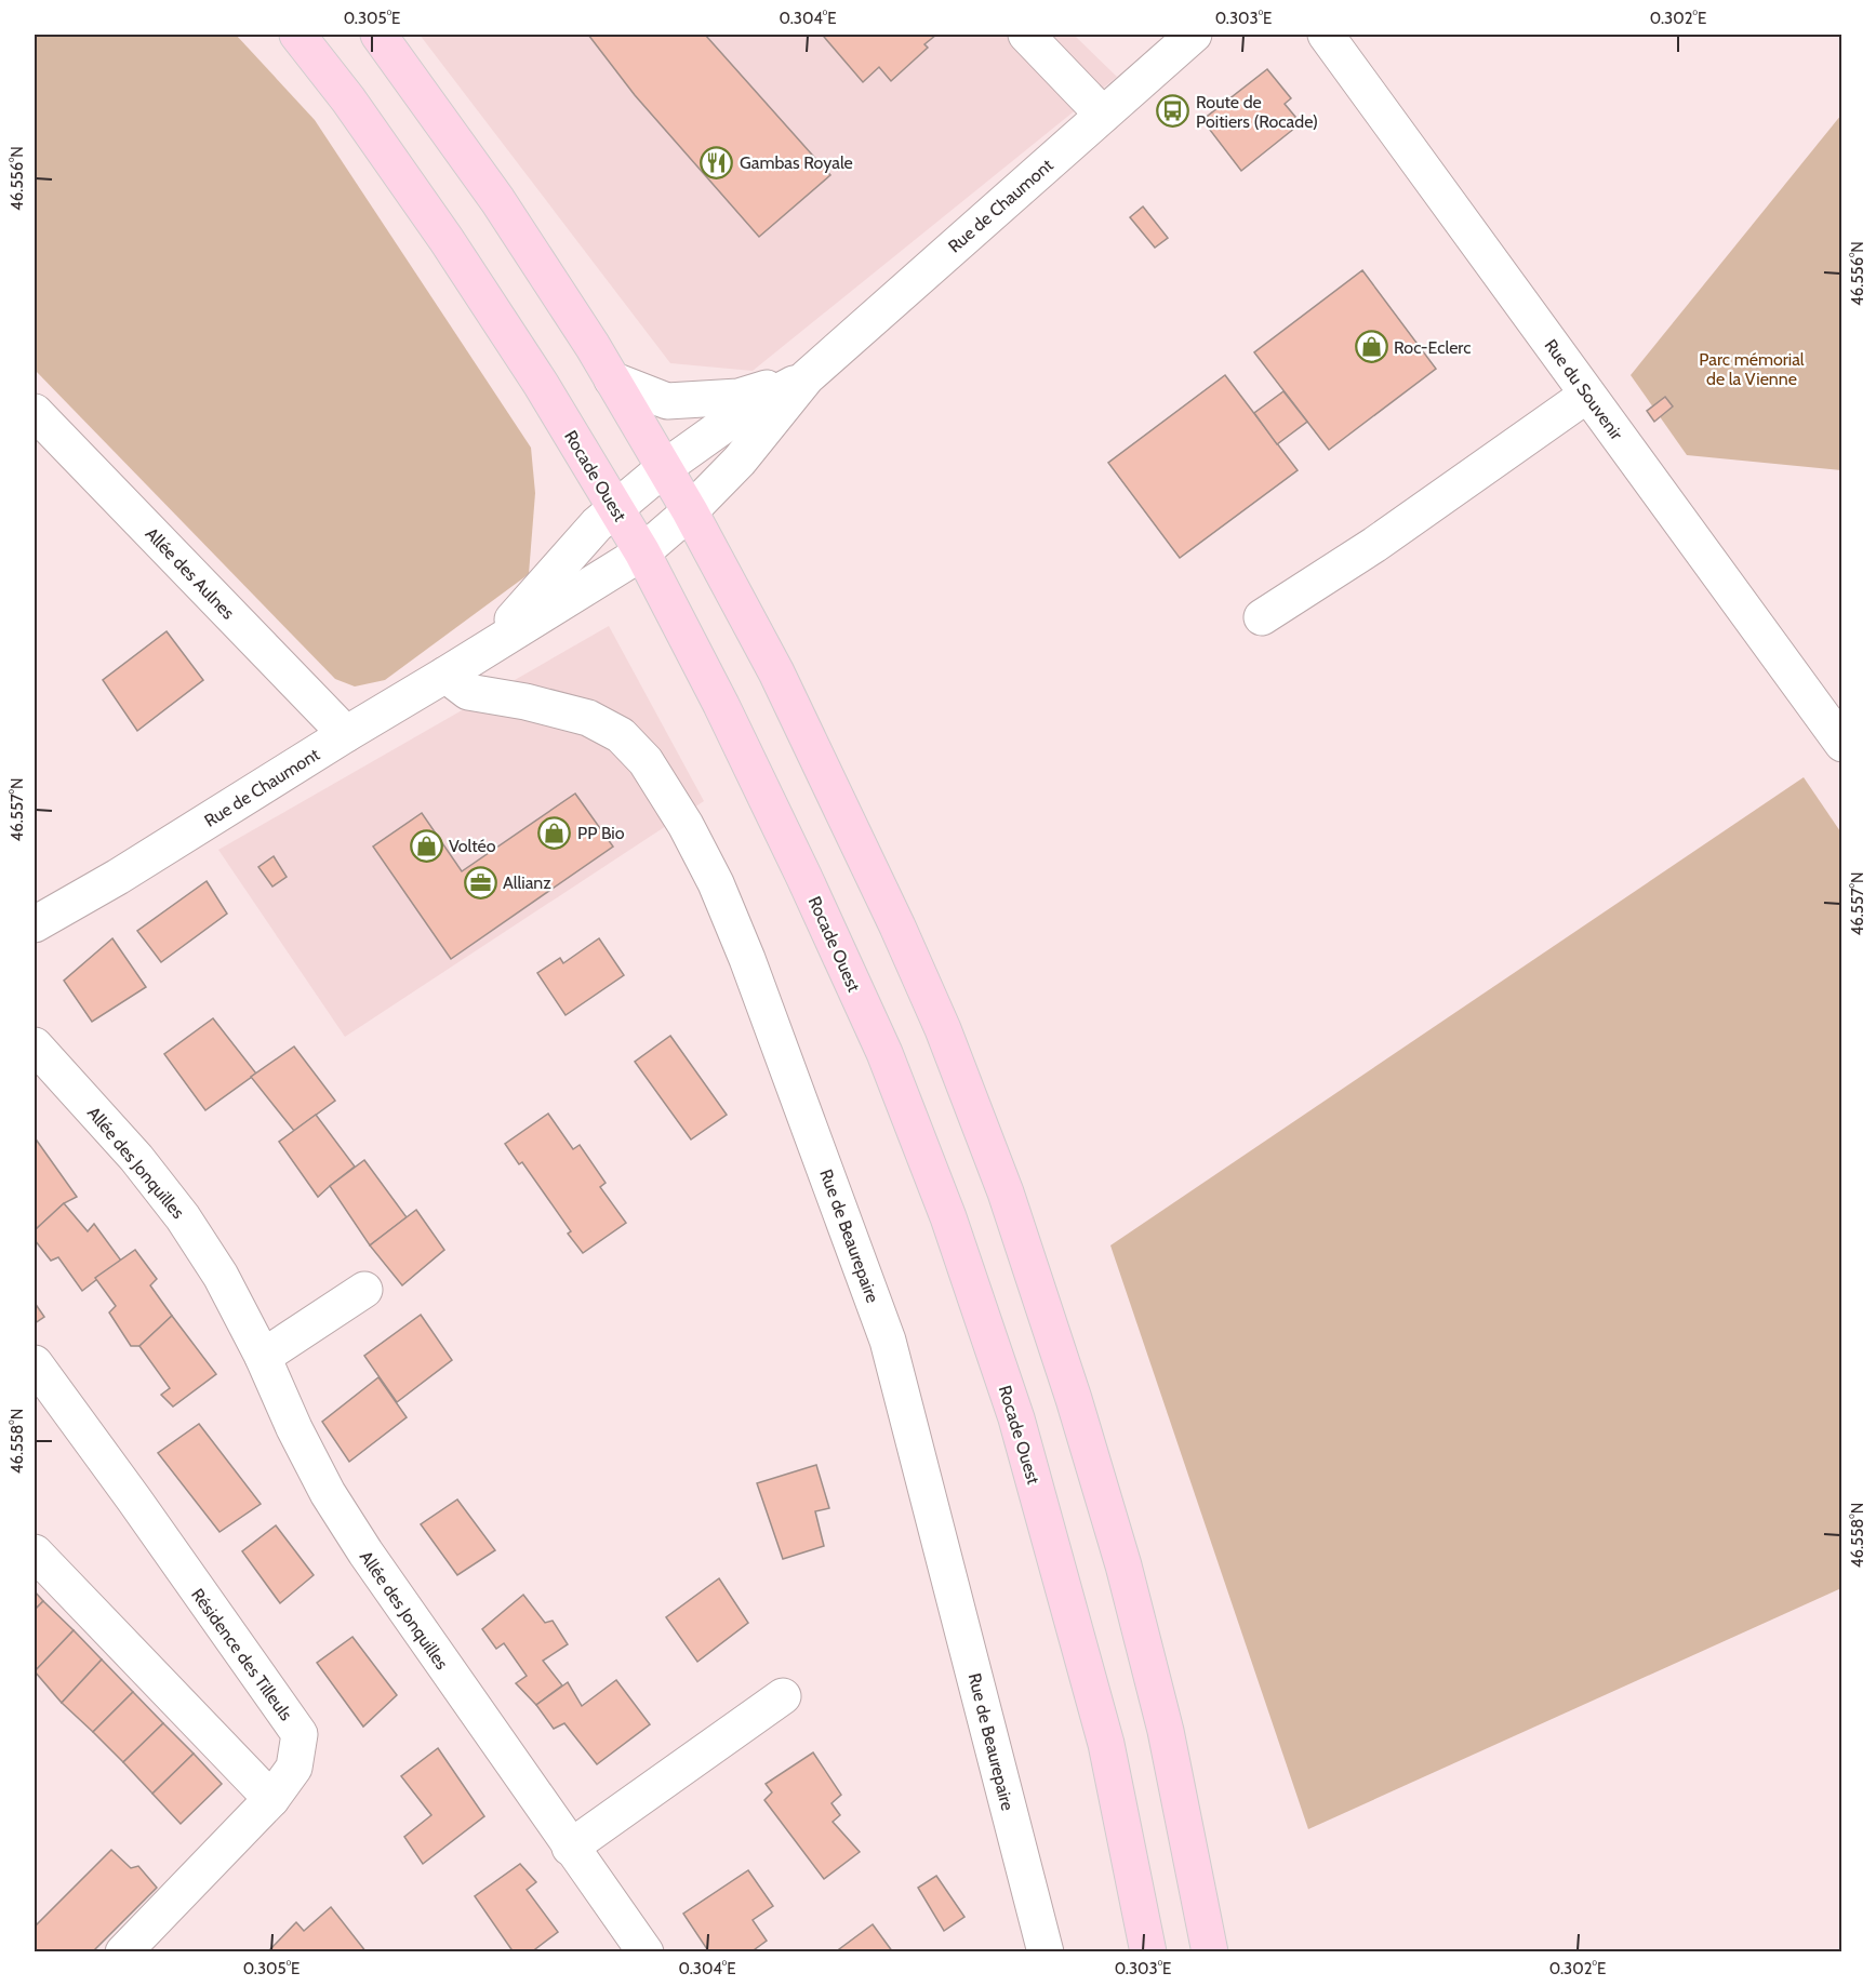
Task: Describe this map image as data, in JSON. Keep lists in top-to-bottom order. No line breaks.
{"streets":{"main road":["Rocade Ouest"],"street":["Rue de Chaumont","Rue du Souvenir","Allée des Aulnes","Allée des Jonquilles","Rue de Beaurepaire","Résidence des Tilleuls"]},"crossings":[["Rue de Chaumont","Rocade Ouest"],["Rue de Chaumont","Allée des Aulnes"],["Rue de Chaumont","Rue de Beaurepaire"]],"parks":["Parc mémorial de la Vienne"],"places":{"bus stop":["Route de Poitiers (Rocade)"],"restaurant":["Gambas Royale"],"shop":["Roc-Eclerc","PP Bio","Voltéo"],"office":["Allianz"]},"coordinates":["0.305°E","0.304°E","0.303°E","0.302°E","46.556°N","46.557°N","46.558°N"]}
